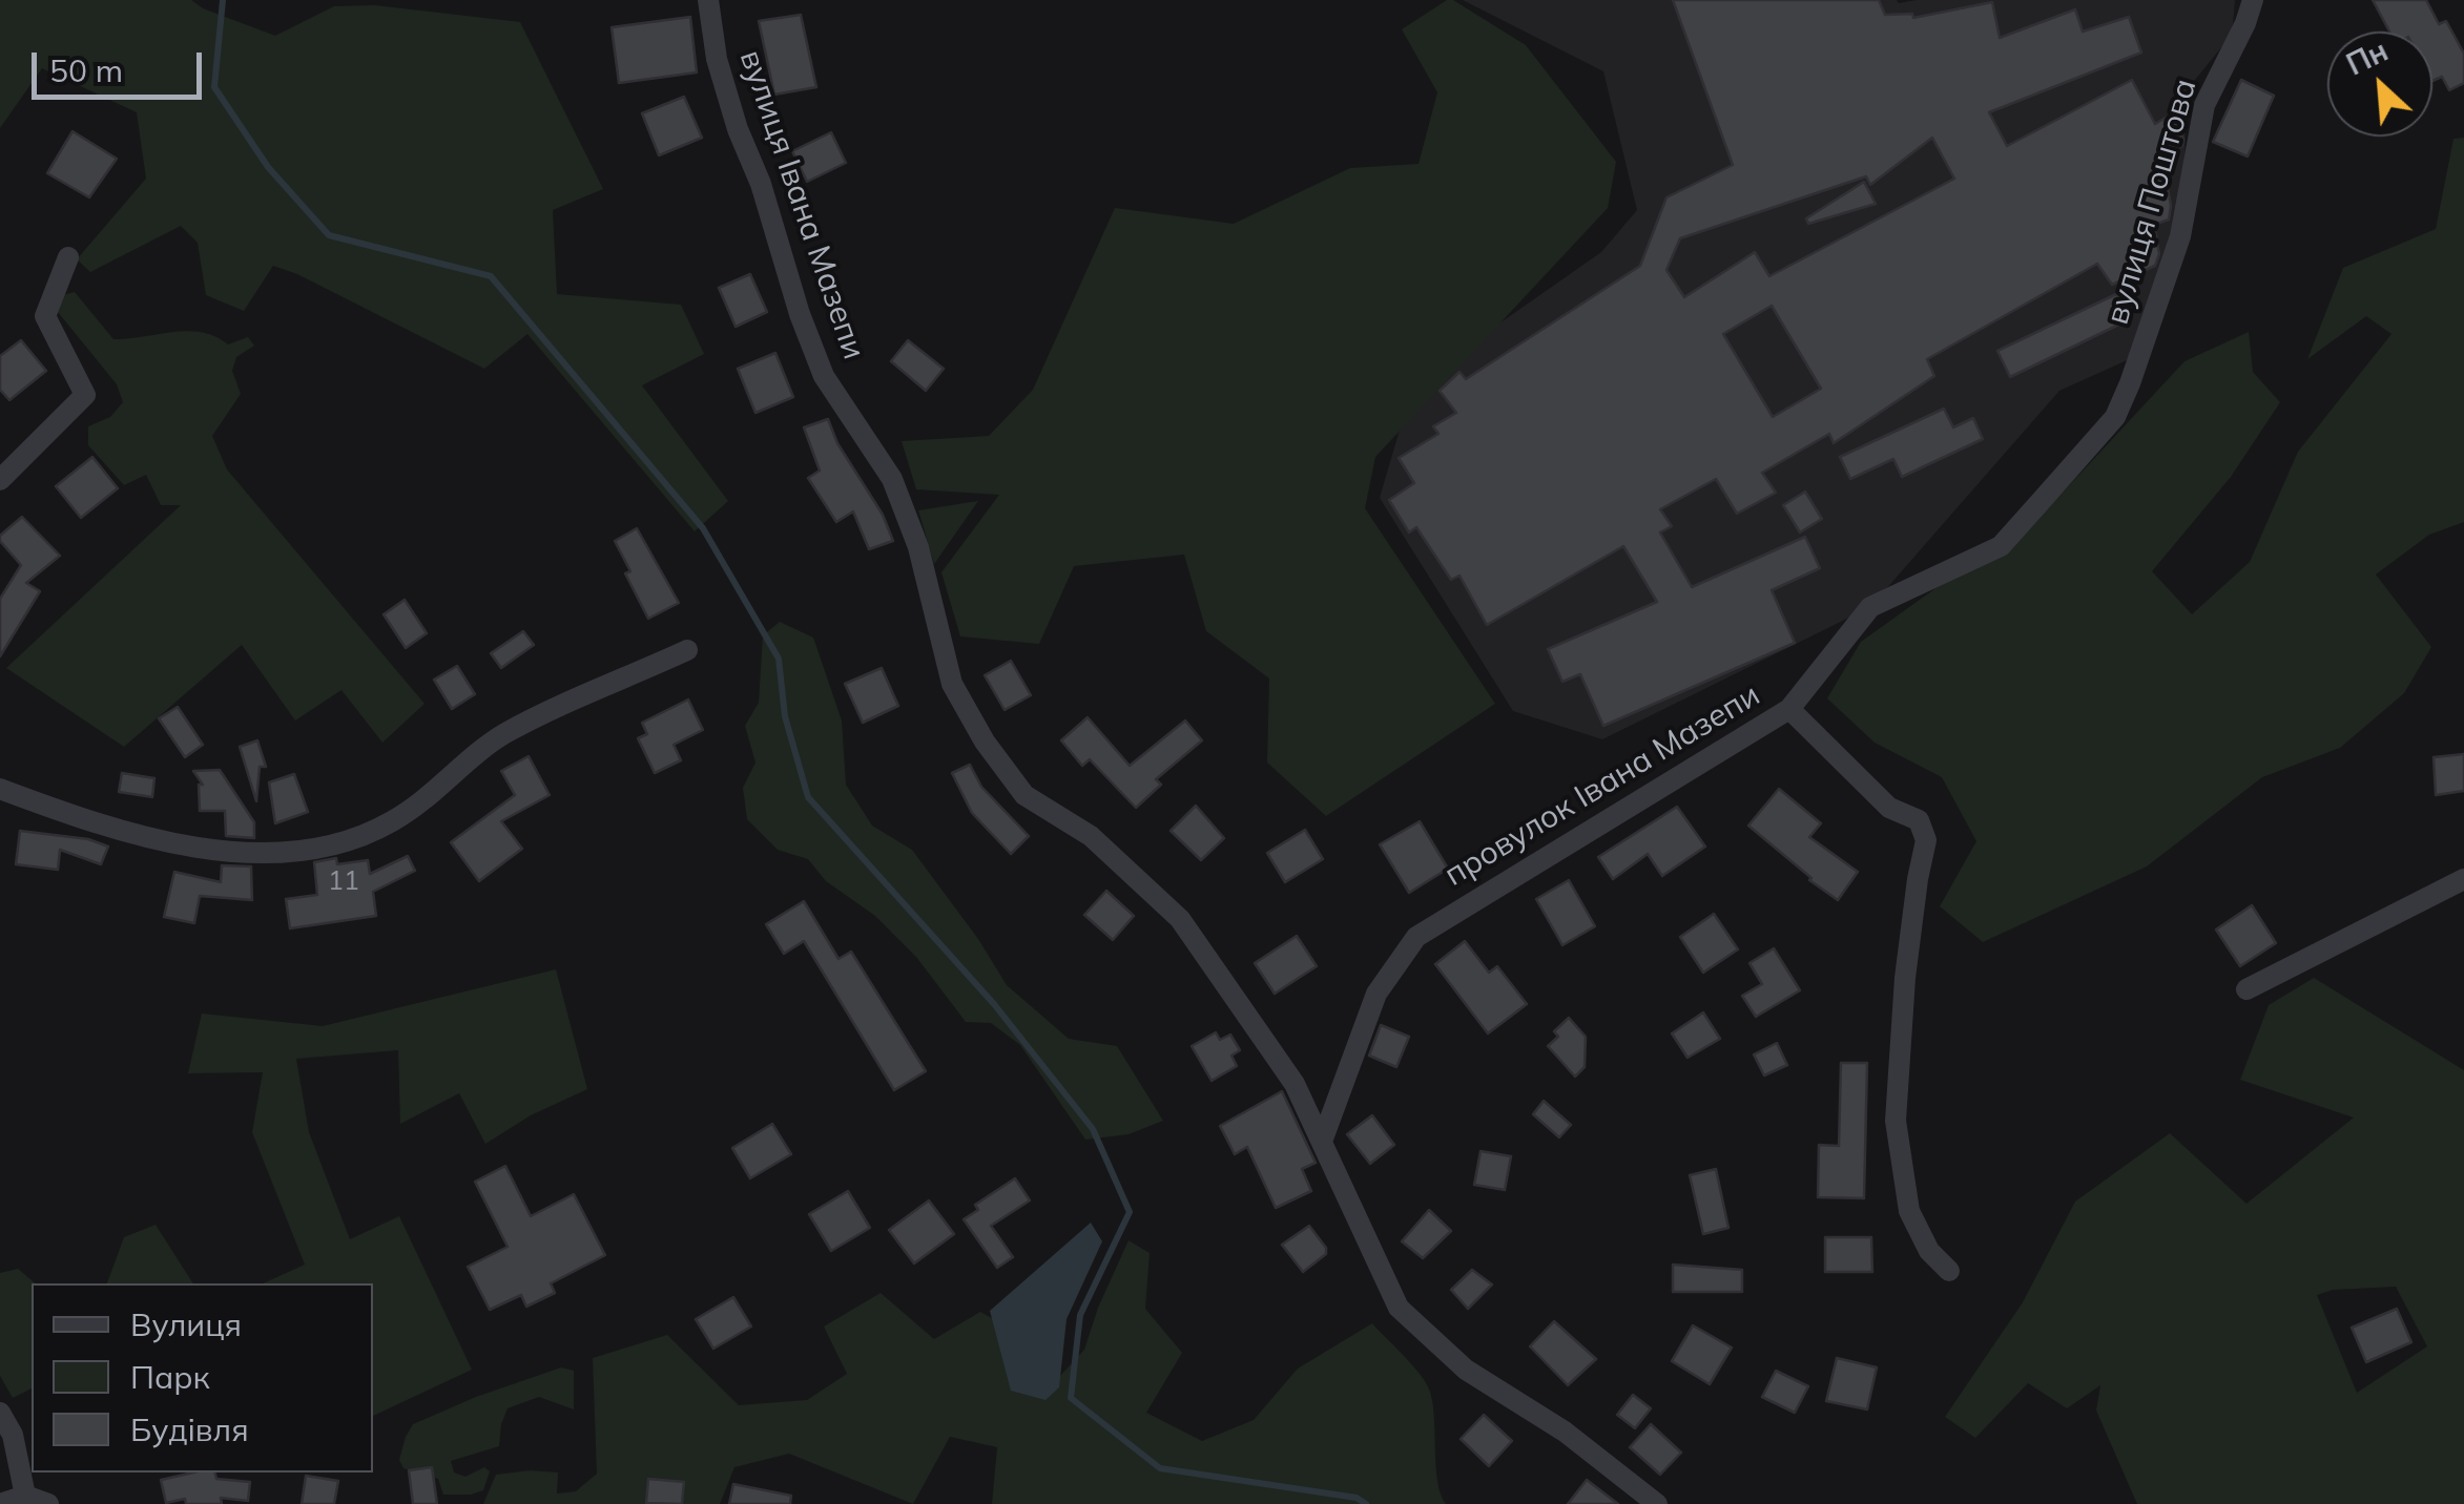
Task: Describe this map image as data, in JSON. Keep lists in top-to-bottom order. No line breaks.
{"streets":{"street":["вулиця Поштова","вулиця Івана Мазепи","провулок Івана Мазепи"]},"crossings":[["вулиця Поштова","провулок Івана Мазепи"],["вулиця Івана Мазепи","провулок Івана Мазепи"]],"house_numbers":["11"],"legend":["Вулиця","Парк","Будівля"],"scale_bar":"50 m","north":"top left"}
